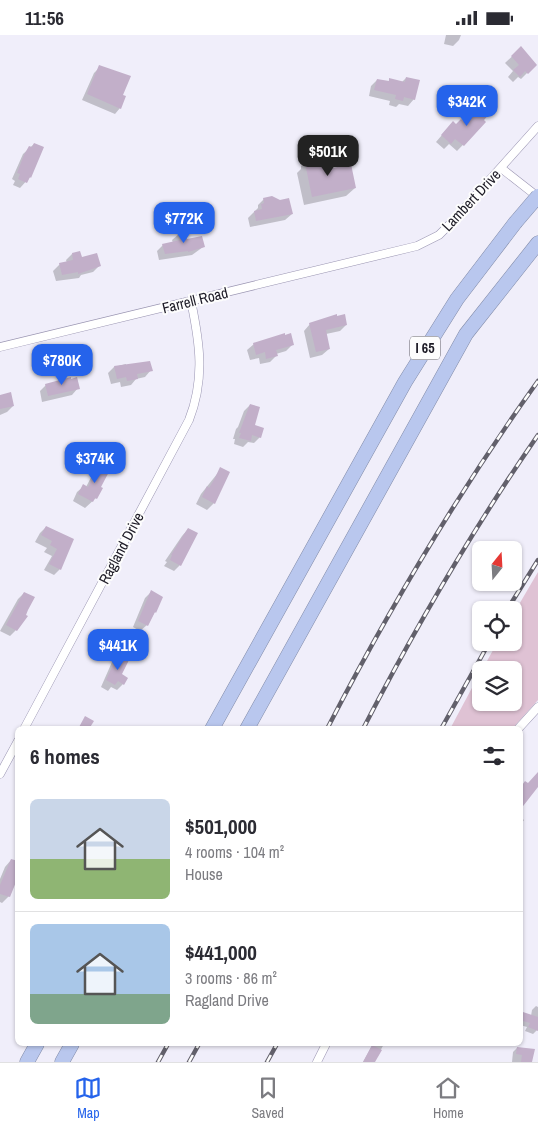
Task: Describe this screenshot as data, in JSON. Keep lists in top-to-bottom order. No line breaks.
{"streets":{"highway":["I 65"],"street":["Lambert Drive","Farrell Road","Ragland Drive"]},"crossings":[["Lambert Drive","Farrell Road"],["Farrell Road","Ragland Drive"]],"north":"top","page":{"status":"11:56","price":["$342K","$501K","$772K","$780K","$374K","$441K"],"heading":"6 homes","list":[{"name":"$501,000","note":"4 rooms · 104 m² · House"},{"name":"$441,000","note":"3 rooms · 86 m² · Ragland Drive"}],"tabs":["Map","Saved","Home"]}}
